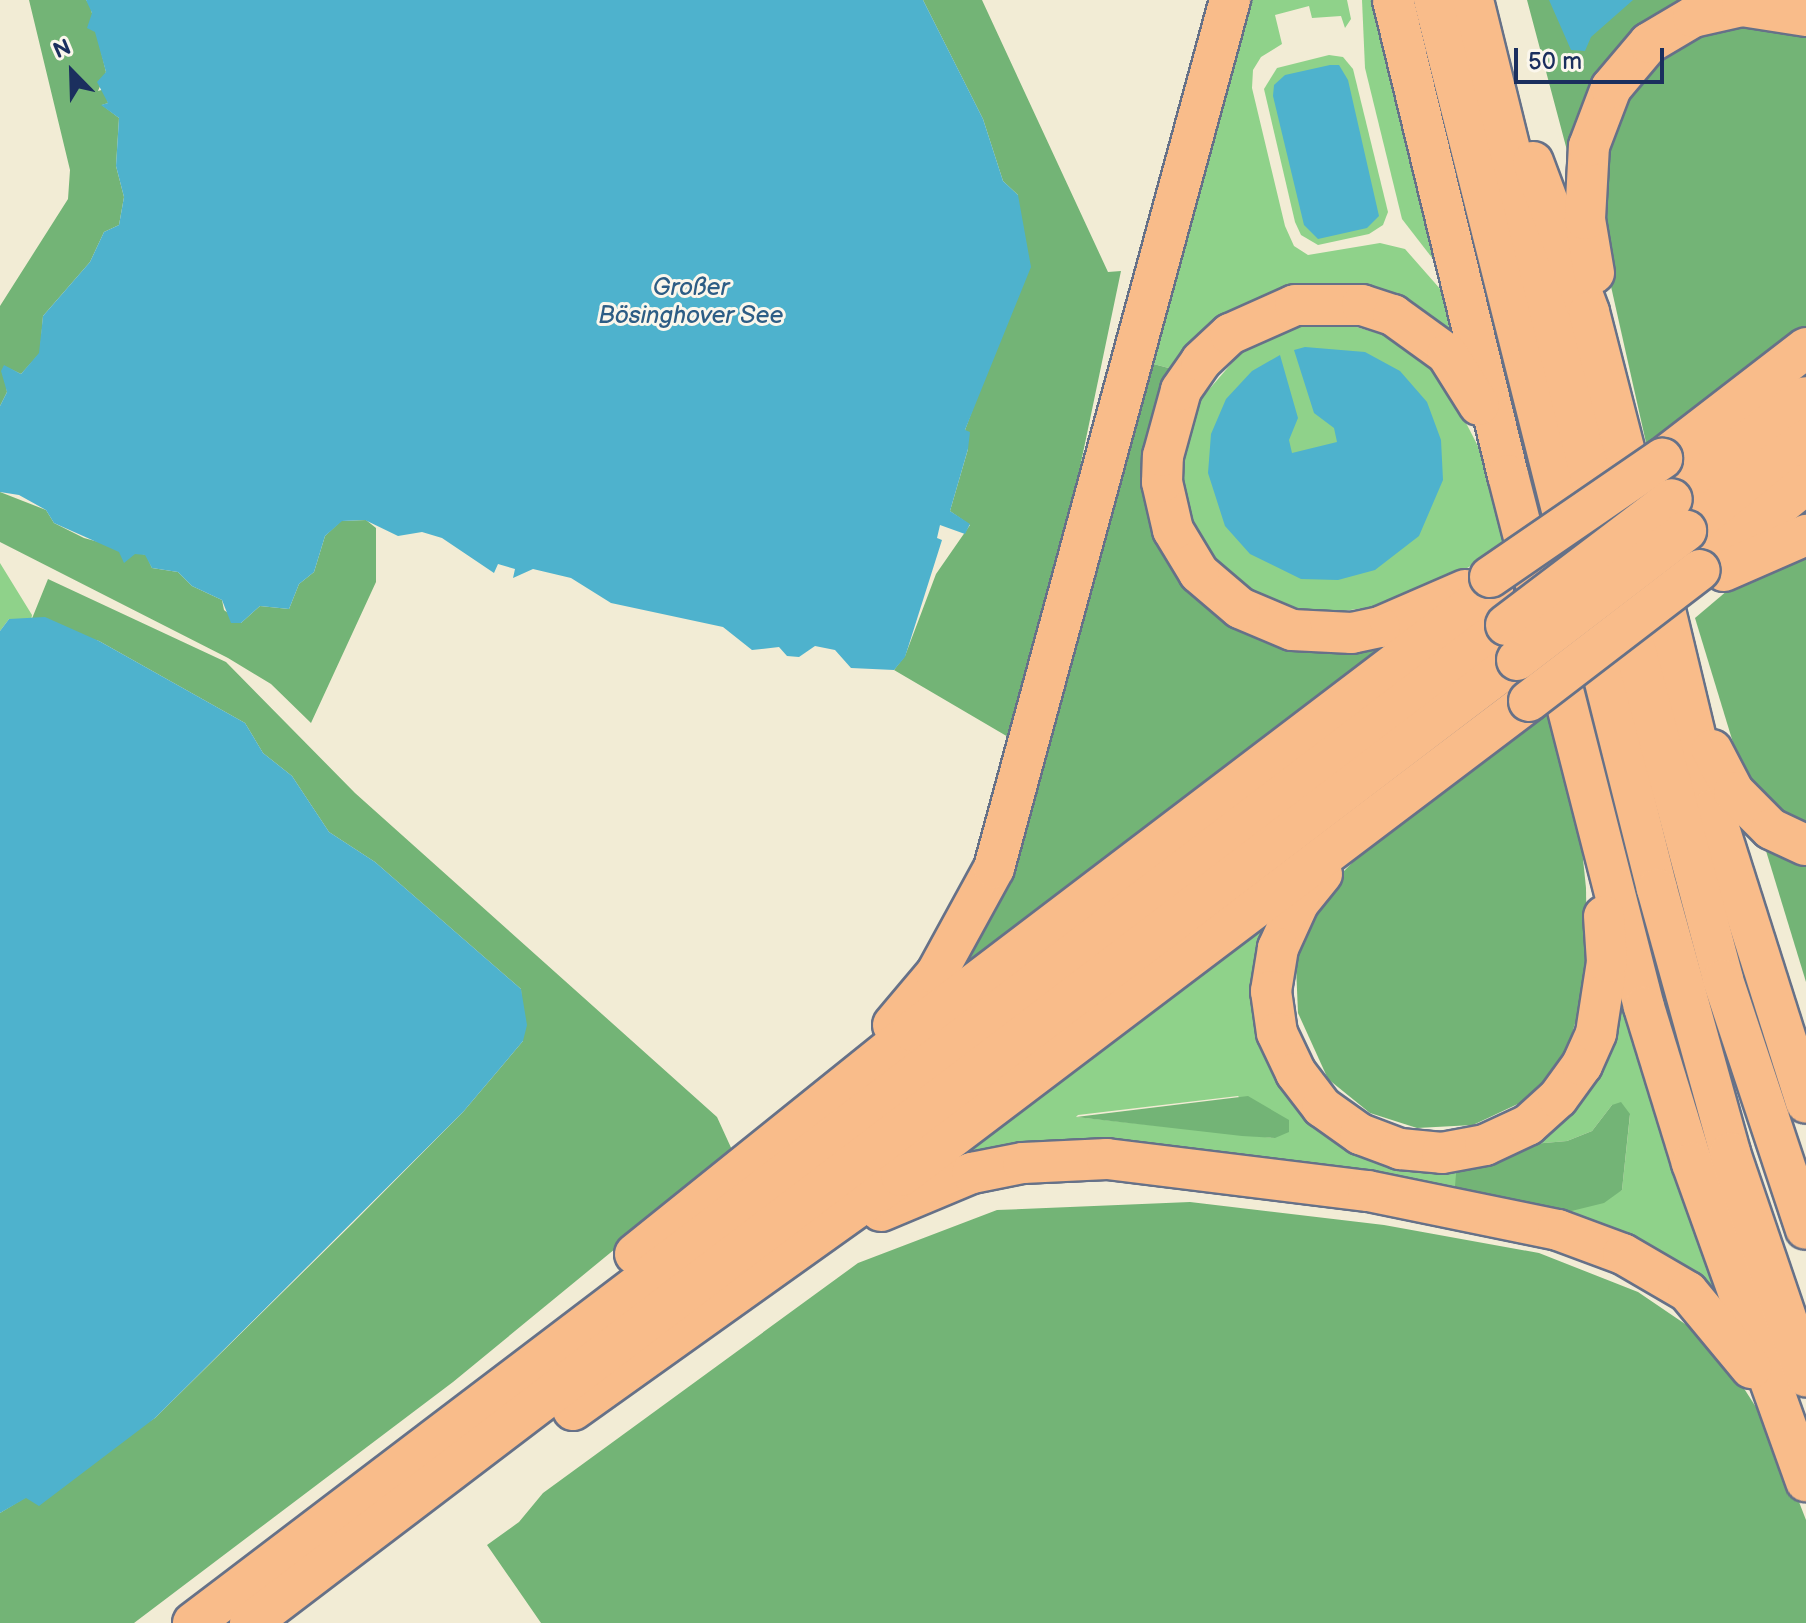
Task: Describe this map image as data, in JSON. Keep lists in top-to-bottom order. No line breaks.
{"water":["Großer Bösinghover See"],"scale_bar":"50 m","north":"top left"}
